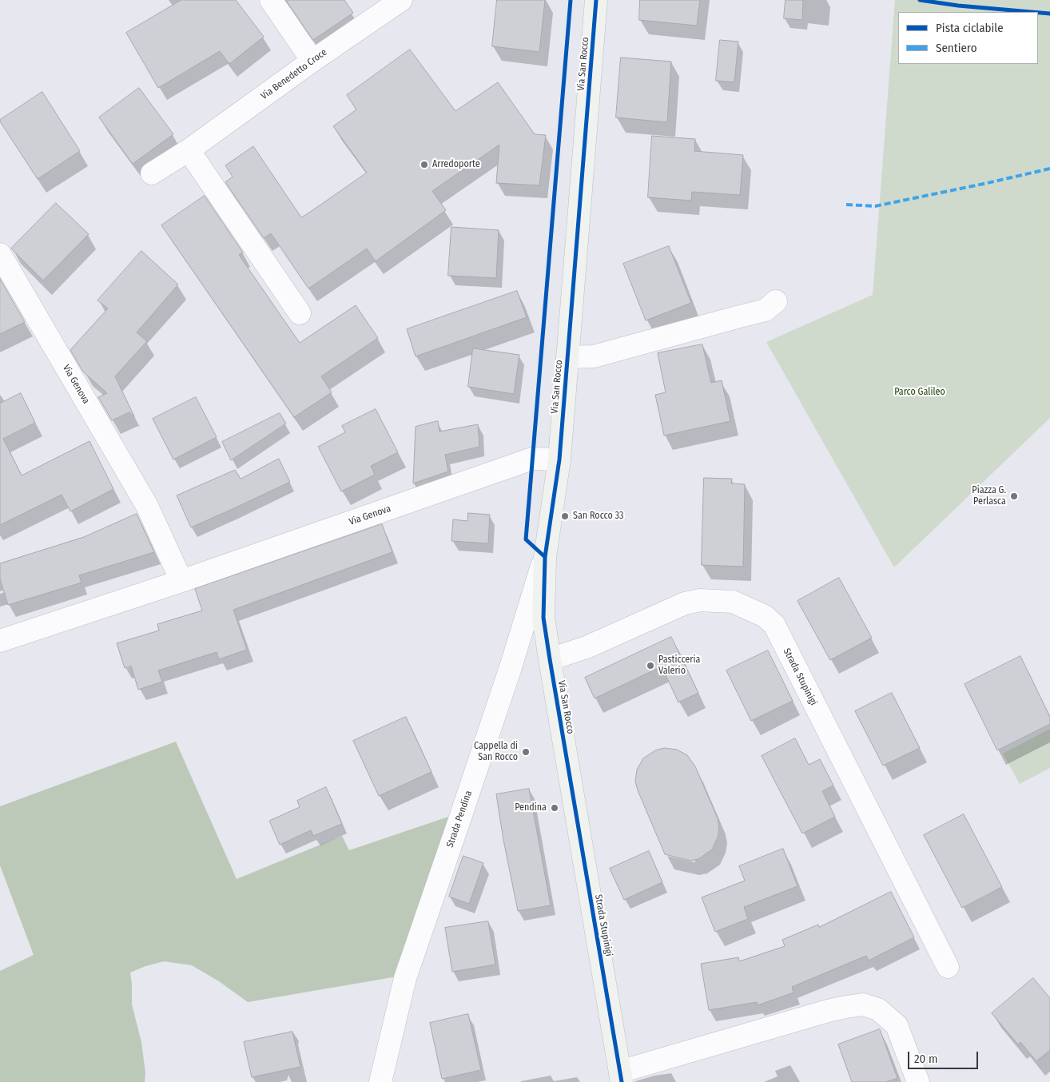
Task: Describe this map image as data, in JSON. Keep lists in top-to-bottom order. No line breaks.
{"streets":{"street":["Via San Rocco","Via Benedetto Croce","Via Genova","Strada Stupinigi","Strada Pendina"]},"crossings":[["Via San Rocco","Via Genova"],["Via San Rocco","Strada Stupinigi"],["Via San Rocco","Strada Pendina"]],"parks":["Parco Galileo"],"places":["Arredoporte","Piazza G. Perlasca","San Rocco 33","Pasticceria Valerio","Cappella di San Rocco","Pendina"],"legend":["Pista ciclabile","Sentiero"],"scale_bar":"20 m"}
